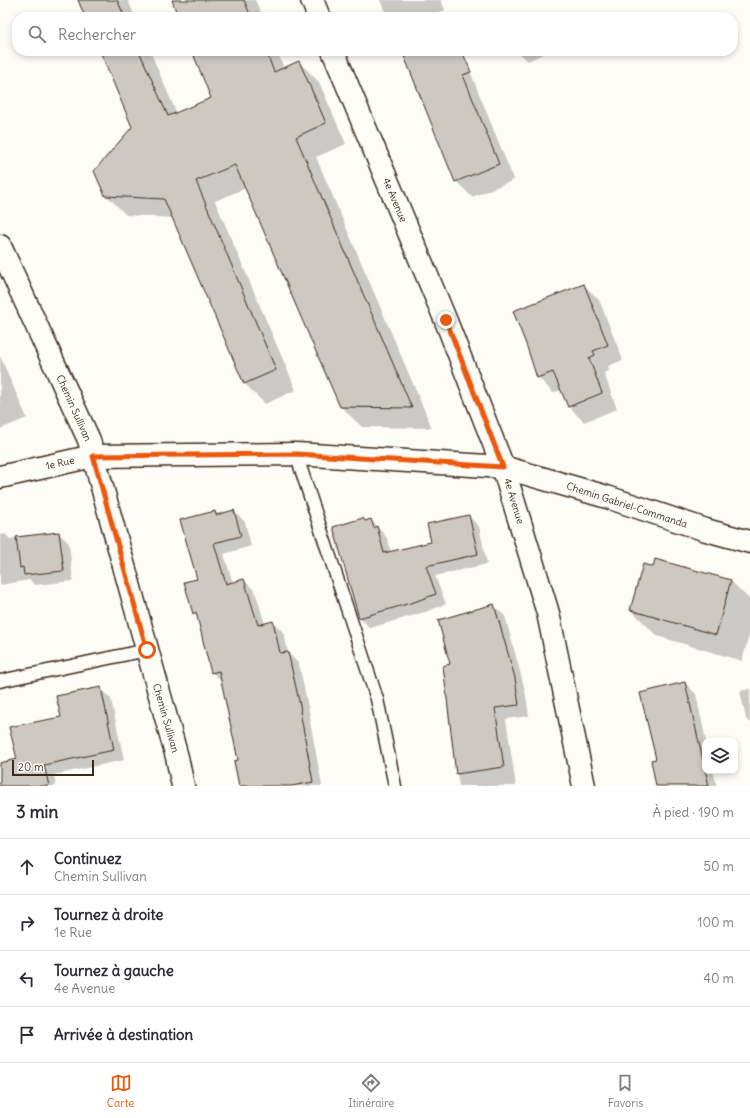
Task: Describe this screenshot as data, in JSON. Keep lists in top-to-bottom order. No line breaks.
{"streets":{"street":["4e Avenue","Chemin Sullivan","1e Rue","Chemin Gabriel-Commanda"]},"crossings":[["4e Avenue","1e Rue"],["4e Avenue","Chemin Gabriel-Commanda"],["Chemin Sullivan","1e Rue"],["1e Rue","Chemin Gabriel-Commanda"]],"scale_bar":"20 m","page":{"search":"Rechercher","scale":"20 m","heading":["3 min","À pied · 190 m"],"list":[["Continuez","Chemin Sullivan","50 m"],["Tournez à droite","1e Rue","100 m"],["Tournez à gauche","4e Avenue","40 m"],"Arrivée à destination"],"nav":["Carte","Itinéraire","Favoris"]}}
